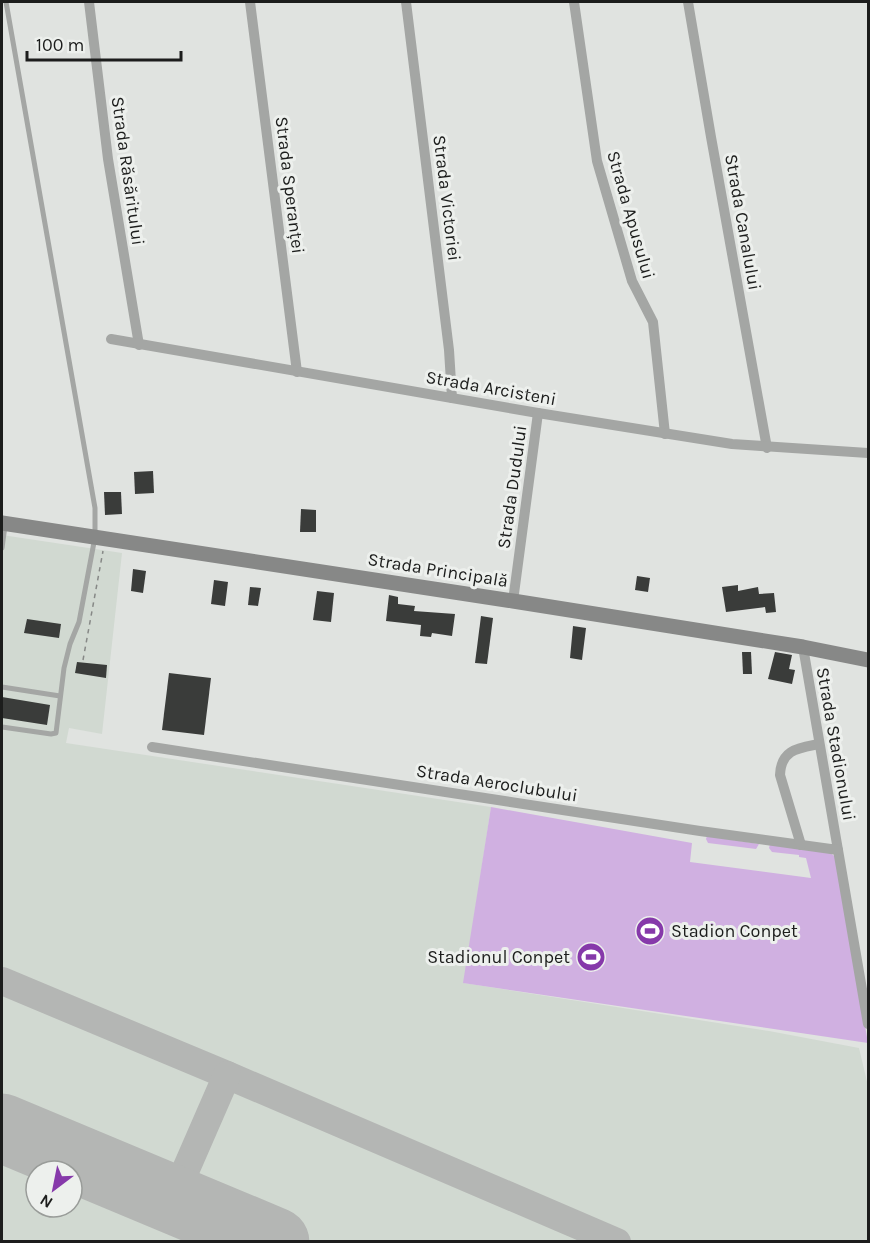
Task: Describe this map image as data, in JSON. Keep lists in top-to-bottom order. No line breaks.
{"streets":{"main road":["Strada Principală"],"street":["Strada Răsăritului","Strada Speranței","Strada Victoriei","Strada Apusului","Strada Canalului","Strada Arcisteni","Strada Dudului","Strada Stadionului","Strada Aeroclubului"]},"crossings":[["Strada Răsăritului","Strada Arcisteni"],["Strada Speranței","Strada Arcisteni"],["Strada Victoriei","Strada Arcisteni"],["Strada Apusului","Strada Arcisteni"],["Strada Canalului","Strada Arcisteni"],["Strada Arcisteni","Strada Dudului"],["Strada Dudului","Strada Principală"],["Strada Principală","Strada Stadionului"],["Strada Stadionului","Strada Aeroclubului"]],"places":{"sports":["Stadion Conpet","Stadionul Conpet"]},"scale_bar":"100 m","north":"bottom left"}
